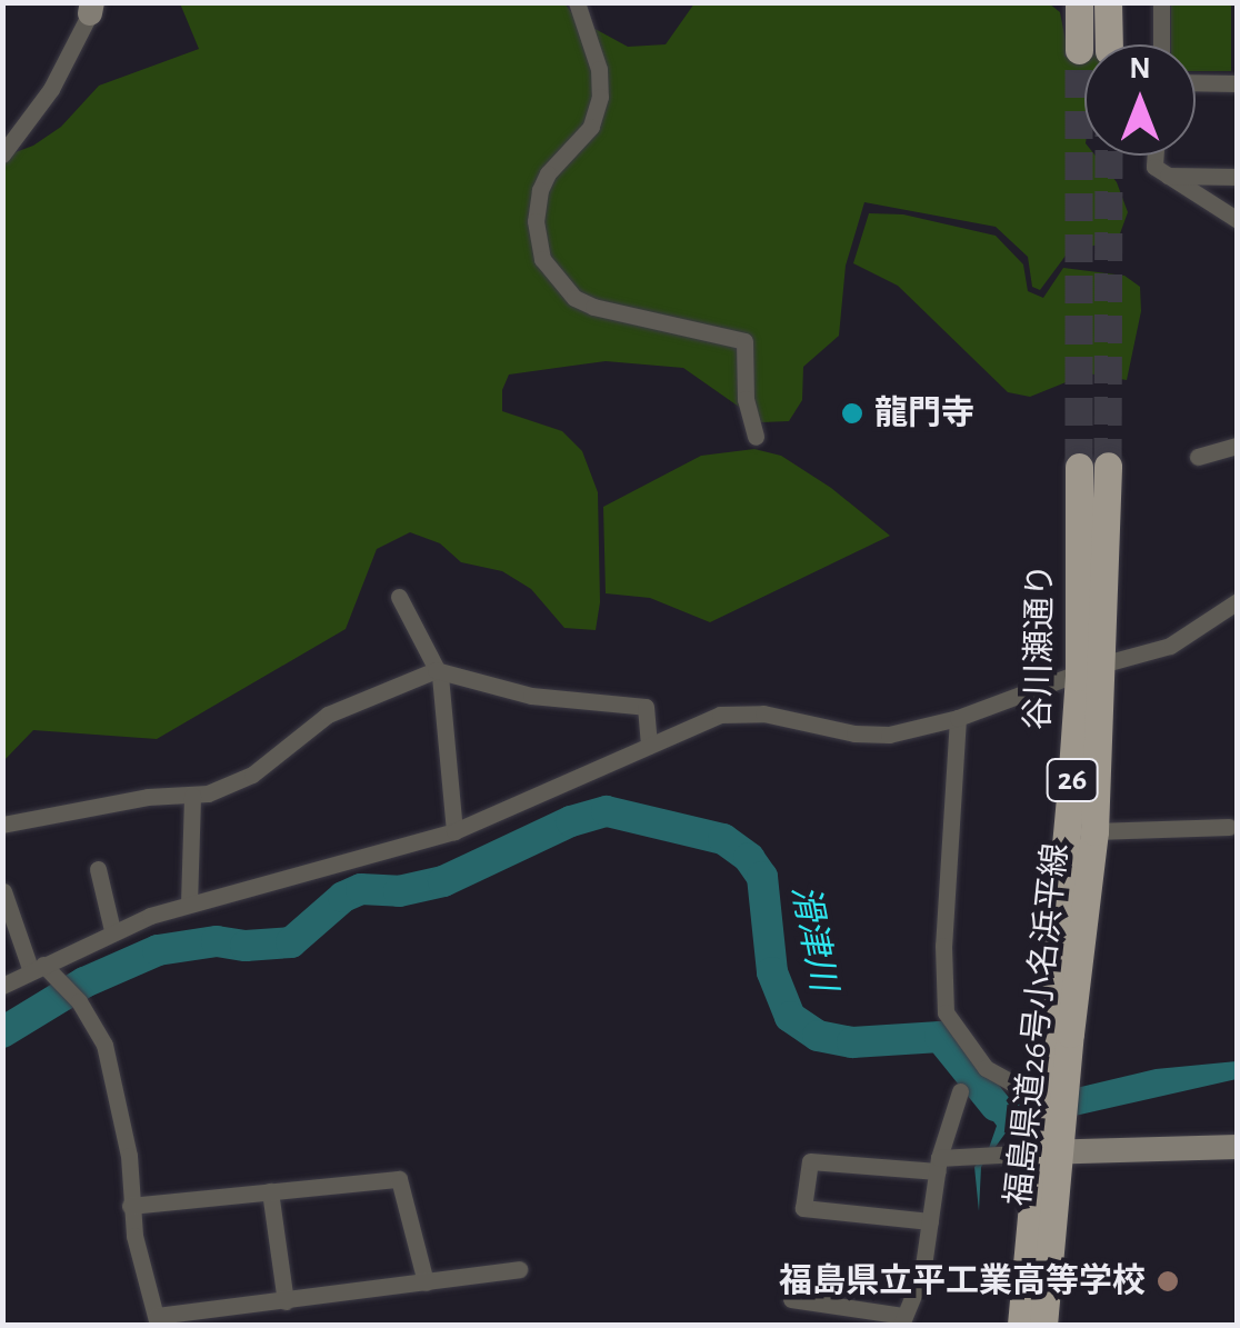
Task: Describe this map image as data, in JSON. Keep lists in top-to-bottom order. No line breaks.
{"streets":{"main road":["谷川瀬通り","26","福島県道26号小名浜平線"]},"crossings":[["谷川瀬通り","福島県道26号小名浜平線"],["26","福島県道26号小名浜平線"]],"water":["滑津川"],"places":["龍門寺","福島県立平工業高等学校"],"north":"top"}
